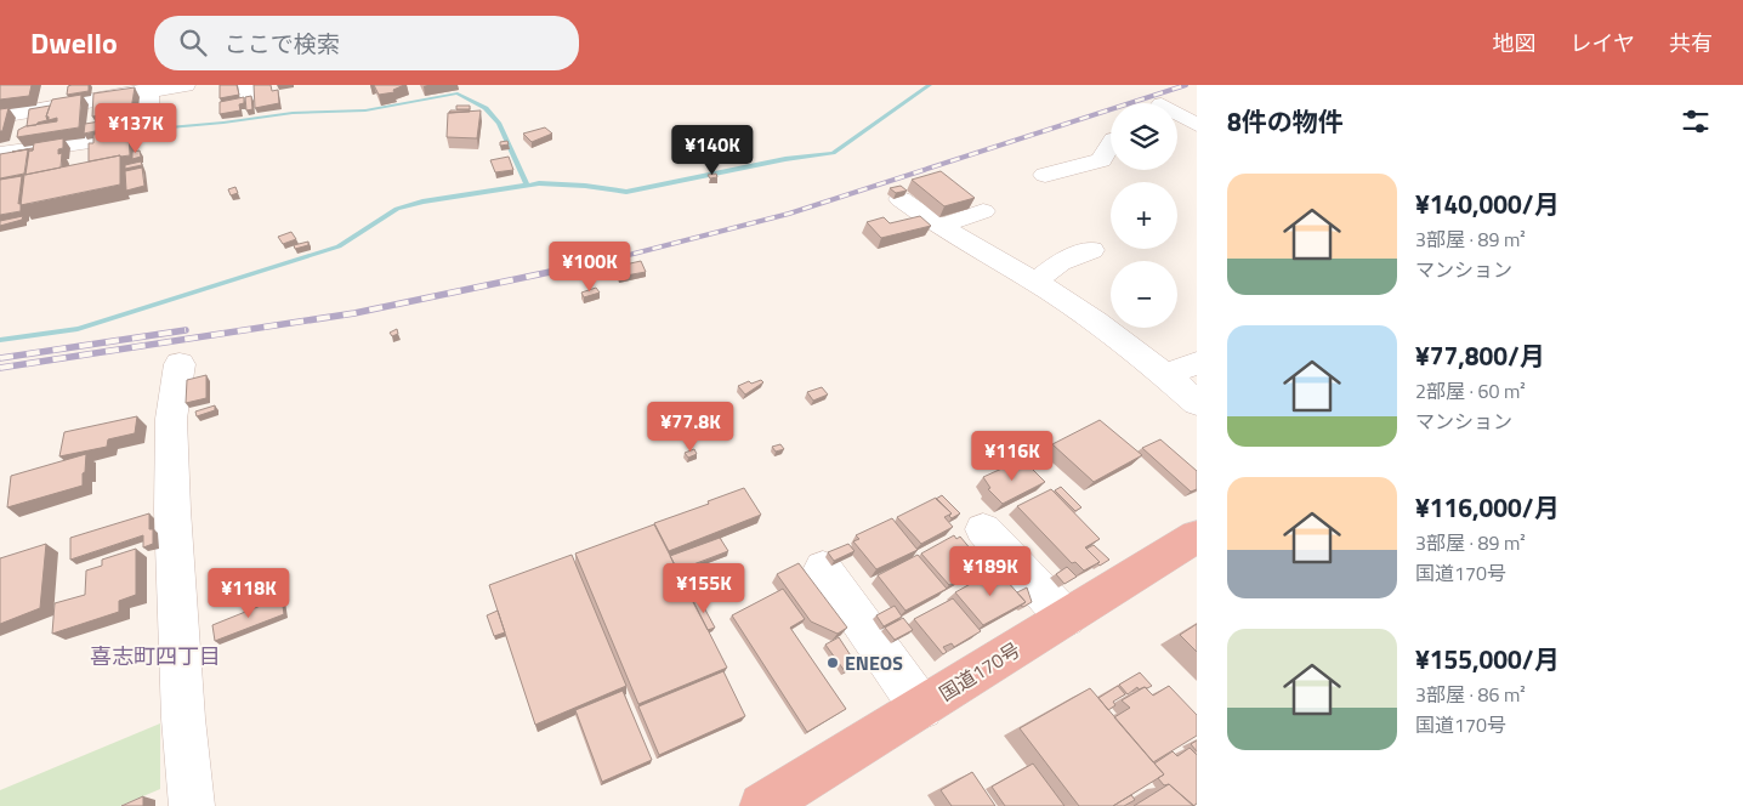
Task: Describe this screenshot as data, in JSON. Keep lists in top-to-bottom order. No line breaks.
{"streets":{"highway":["国道170号"]},"districts":["喜志町四丁目"],"places":["ENEOS"],"page":{"header":"Dwello","search":"ここで検索","nav":["地図","レイヤ","共有"],"heading":"8件の物件","map_buttons":["+","−"],"price":["¥137K","¥140K","¥100K","¥77.8K","¥116K","¥189K","¥155K","¥118K"],"list":[{"name":"¥140,000/月","note":"3部屋 · 89 m² · マンション"},{"name":"¥77,800/月","note":"2部屋 · 60 m² · マンション"},{"name":"¥116,000/月","note":"3部屋 · 89 m² · 国道170号"},{"name":"¥155,000/月","note":"3部屋 · 86 m² · 国道170号"}]}}
